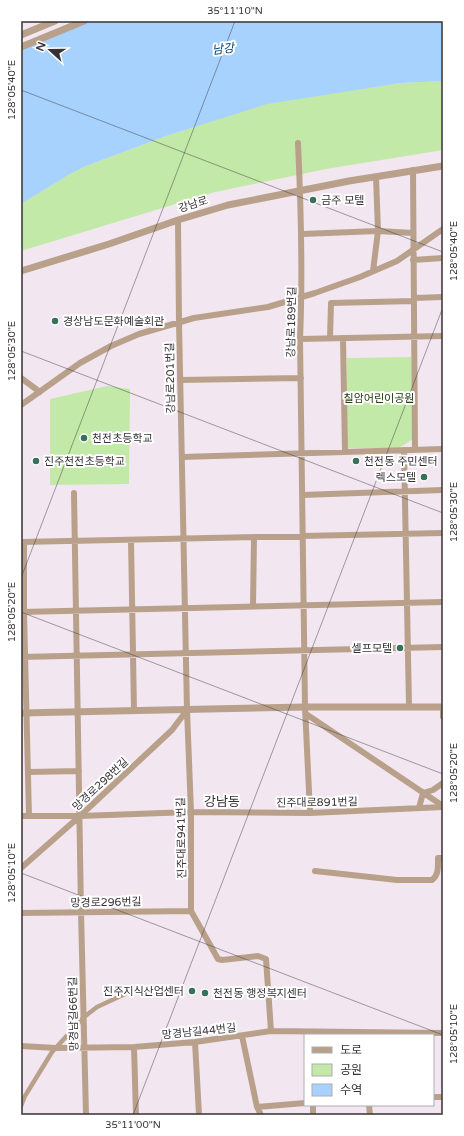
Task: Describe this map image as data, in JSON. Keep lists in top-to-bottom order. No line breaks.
{"streets":{"street":["강남로","강남로189번길","강남로201번길","망경로298번길","진주대로891번길","진주대로941번길","망경로296번길","망경남길66번길","망경남길44번길"]},"crossings":[["강남로","강남로189번길"],["강남로","강남로201번길"],["강남로189번길","진주대로891번길"],["강남로201번길","진주대로941번길"],["망경로298번길","진주대로891번길"],["망경로298번길","진주대로941번길"],["망경로298번길","망경남길66번길"],["진주대로891번길","진주대로941번길"],["진주대로891번길","망경남길66번길"],["진주대로941번길","망경로296번길"],["망경로296번길","망경남길66번길"],["망경남길66번길","망경남길44번길"]],"districts":["강남동"],"water":["남강"],"parks":["칠암어린이공원"],"places":["금주 모텔","경상남도문화예술회관","천전초등학교","진주천전초등학교","천전동 주민센터","렉스모텔","셀프모텔","진주지식산업센터","천전동 행정복지센터"],"legend":["도로","공원","수역"],"north":"left","coordinates":["35°11'10\"N","128°05'40\"E","128°05'30\"E","128°05'20\"E","128°05'10\"E","35°11'00\"N"]}
